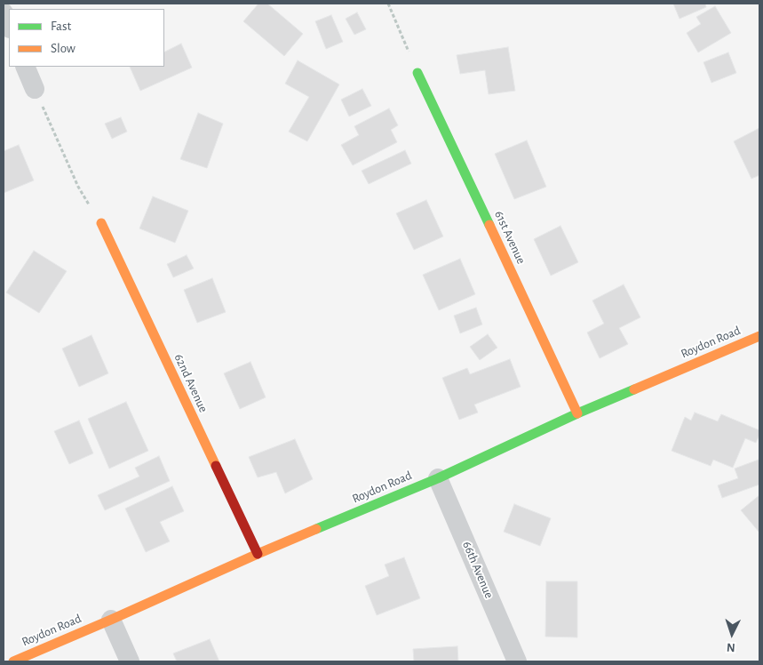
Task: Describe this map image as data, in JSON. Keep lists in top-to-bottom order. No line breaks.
{"streets":{"street":["61st Avenue","Roydon Road","62nd Avenue","66th Avenue"]},"crossings":[["61st Avenue","Roydon Road"],["Roydon Road","62nd Avenue"],["Roydon Road","66th Avenue"]],"legend":["Fast","Slow"],"north":"bottom"}
